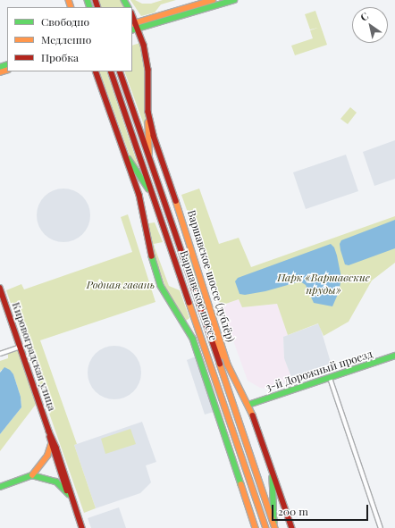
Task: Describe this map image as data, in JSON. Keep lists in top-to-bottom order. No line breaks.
{"streets":{"main road":["Варшавское шоссе (дублёр)","Варшавское шоссе","Кировоградская улица","3-й Дорожный проезд"]},"crossings":[["Варшавское шоссе (дублёр)","3-й Дорожный проезд"]],"parks":["Парк «Варшавские пруды»","Родная гавань"],"legend":["Свободно","Медленно","Пробка"],"scale_bar":"200 m","north":"top left"}
